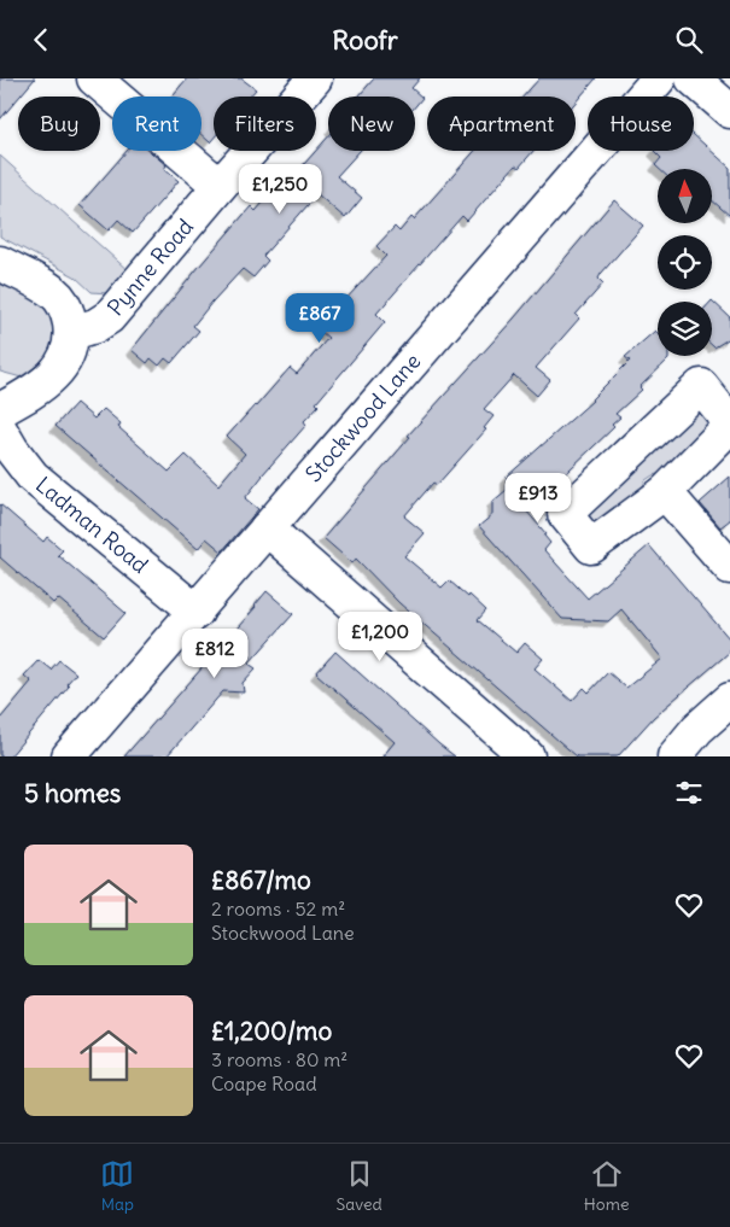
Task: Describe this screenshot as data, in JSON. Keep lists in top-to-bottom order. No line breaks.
{"streets":{"street":["Pynne Road","Stockwood Lane","Ladman Road"]},"crossings":[["Stockwood Lane","Ladman Road"]],"north":"top","page":{"header":"Roofr","chip":["Buy","Rent","Filters","New","Apartment","House"],"price":["£1,250","£867","£913","£1,200","£812"],"heading":"5 homes","list":[{"name":"£867/mo","note":"2 rooms · 52 m² · Stockwood Lane"},{"name":"£1,200/mo","note":"3 rooms · 80 m² · Coape Road"}],"tabs":["Map","Saved","Home"]}}
